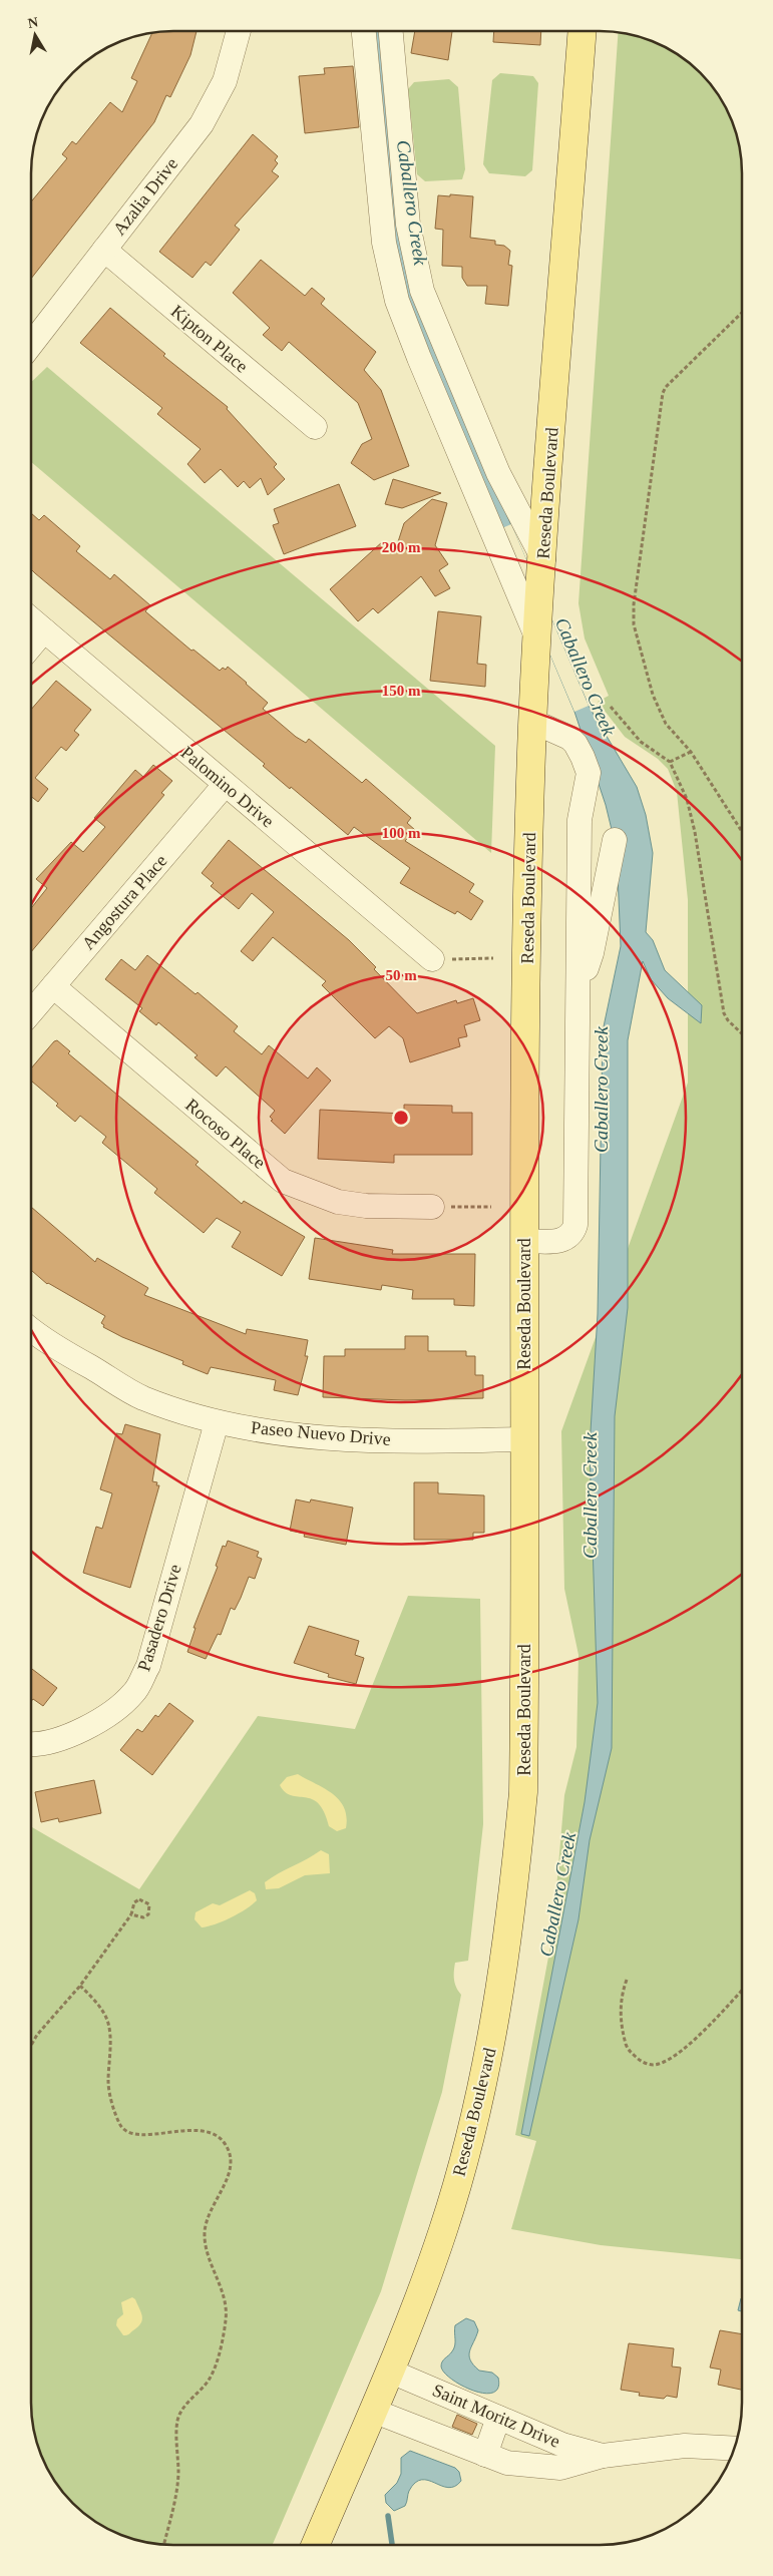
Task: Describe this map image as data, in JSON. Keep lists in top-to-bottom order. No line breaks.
{"streets":{"main road":["Reseda Boulevard"],"street":["Azalia Drive","Kipton Place","Palomino Drive","Angostura Place","Rocoso Place","Paseo Nuevo Drive","Pasadero Drive","Saint Moritz Drive"]},"crossings":[["Azalia Drive","Kipton Place"],["Reseda Boulevard","Paseo Nuevo Drive"],["Reseda Boulevard","Saint Moritz Drive"],["Palomino Drive","Angostura Place"],["Angostura Place","Rocoso Place"],["Paseo Nuevo Drive","Pasadero Drive"]],"water":["Caballero Creek"],"north":"top","rings":["200 m","150 m","100 m","50 m"]}
